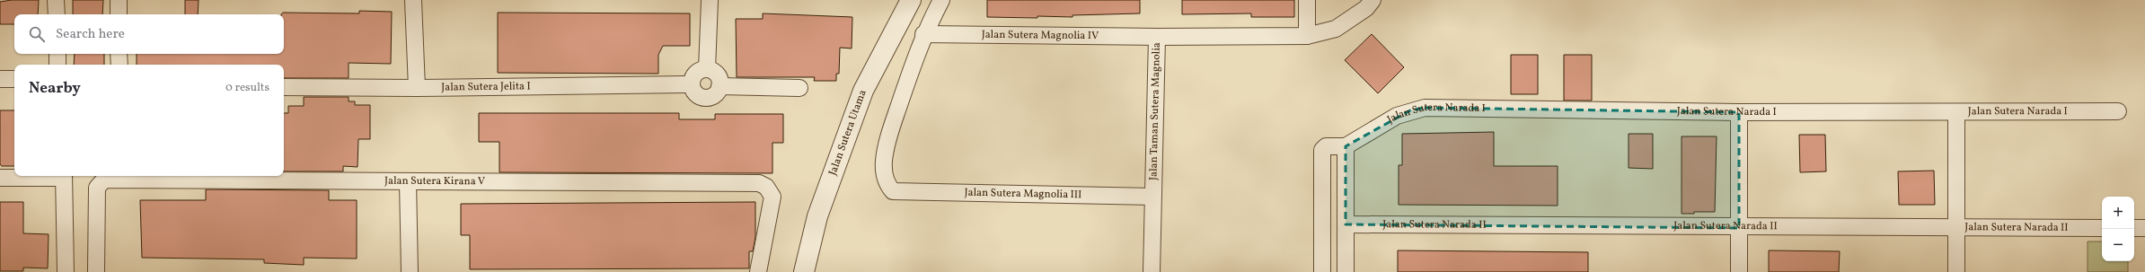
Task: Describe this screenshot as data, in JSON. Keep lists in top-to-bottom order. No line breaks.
{"streets":{"street":["Jalan Sutera Magnolia IV","Jalan Sutera Jelita I","Jalan Taman Sutera Magnolia","Jalan Sutera Narada I","Jalan Sutera Utama","Jalan Sutera Kirana V","Jalan Sutera Magnolia III","Jalan Sutera Narada II"]},"crossings":[["Jalan Sutera Magnolia IV","Jalan Taman Sutera Magnolia"],["Jalan Sutera Magnolia IV","Jalan Sutera Magnolia III"],["Jalan Taman Sutera Magnolia","Jalan Sutera Magnolia III"]],"page":{"search":"Search here","heading":["Nearby","0 results"],"map_buttons":["+","−"]}}
